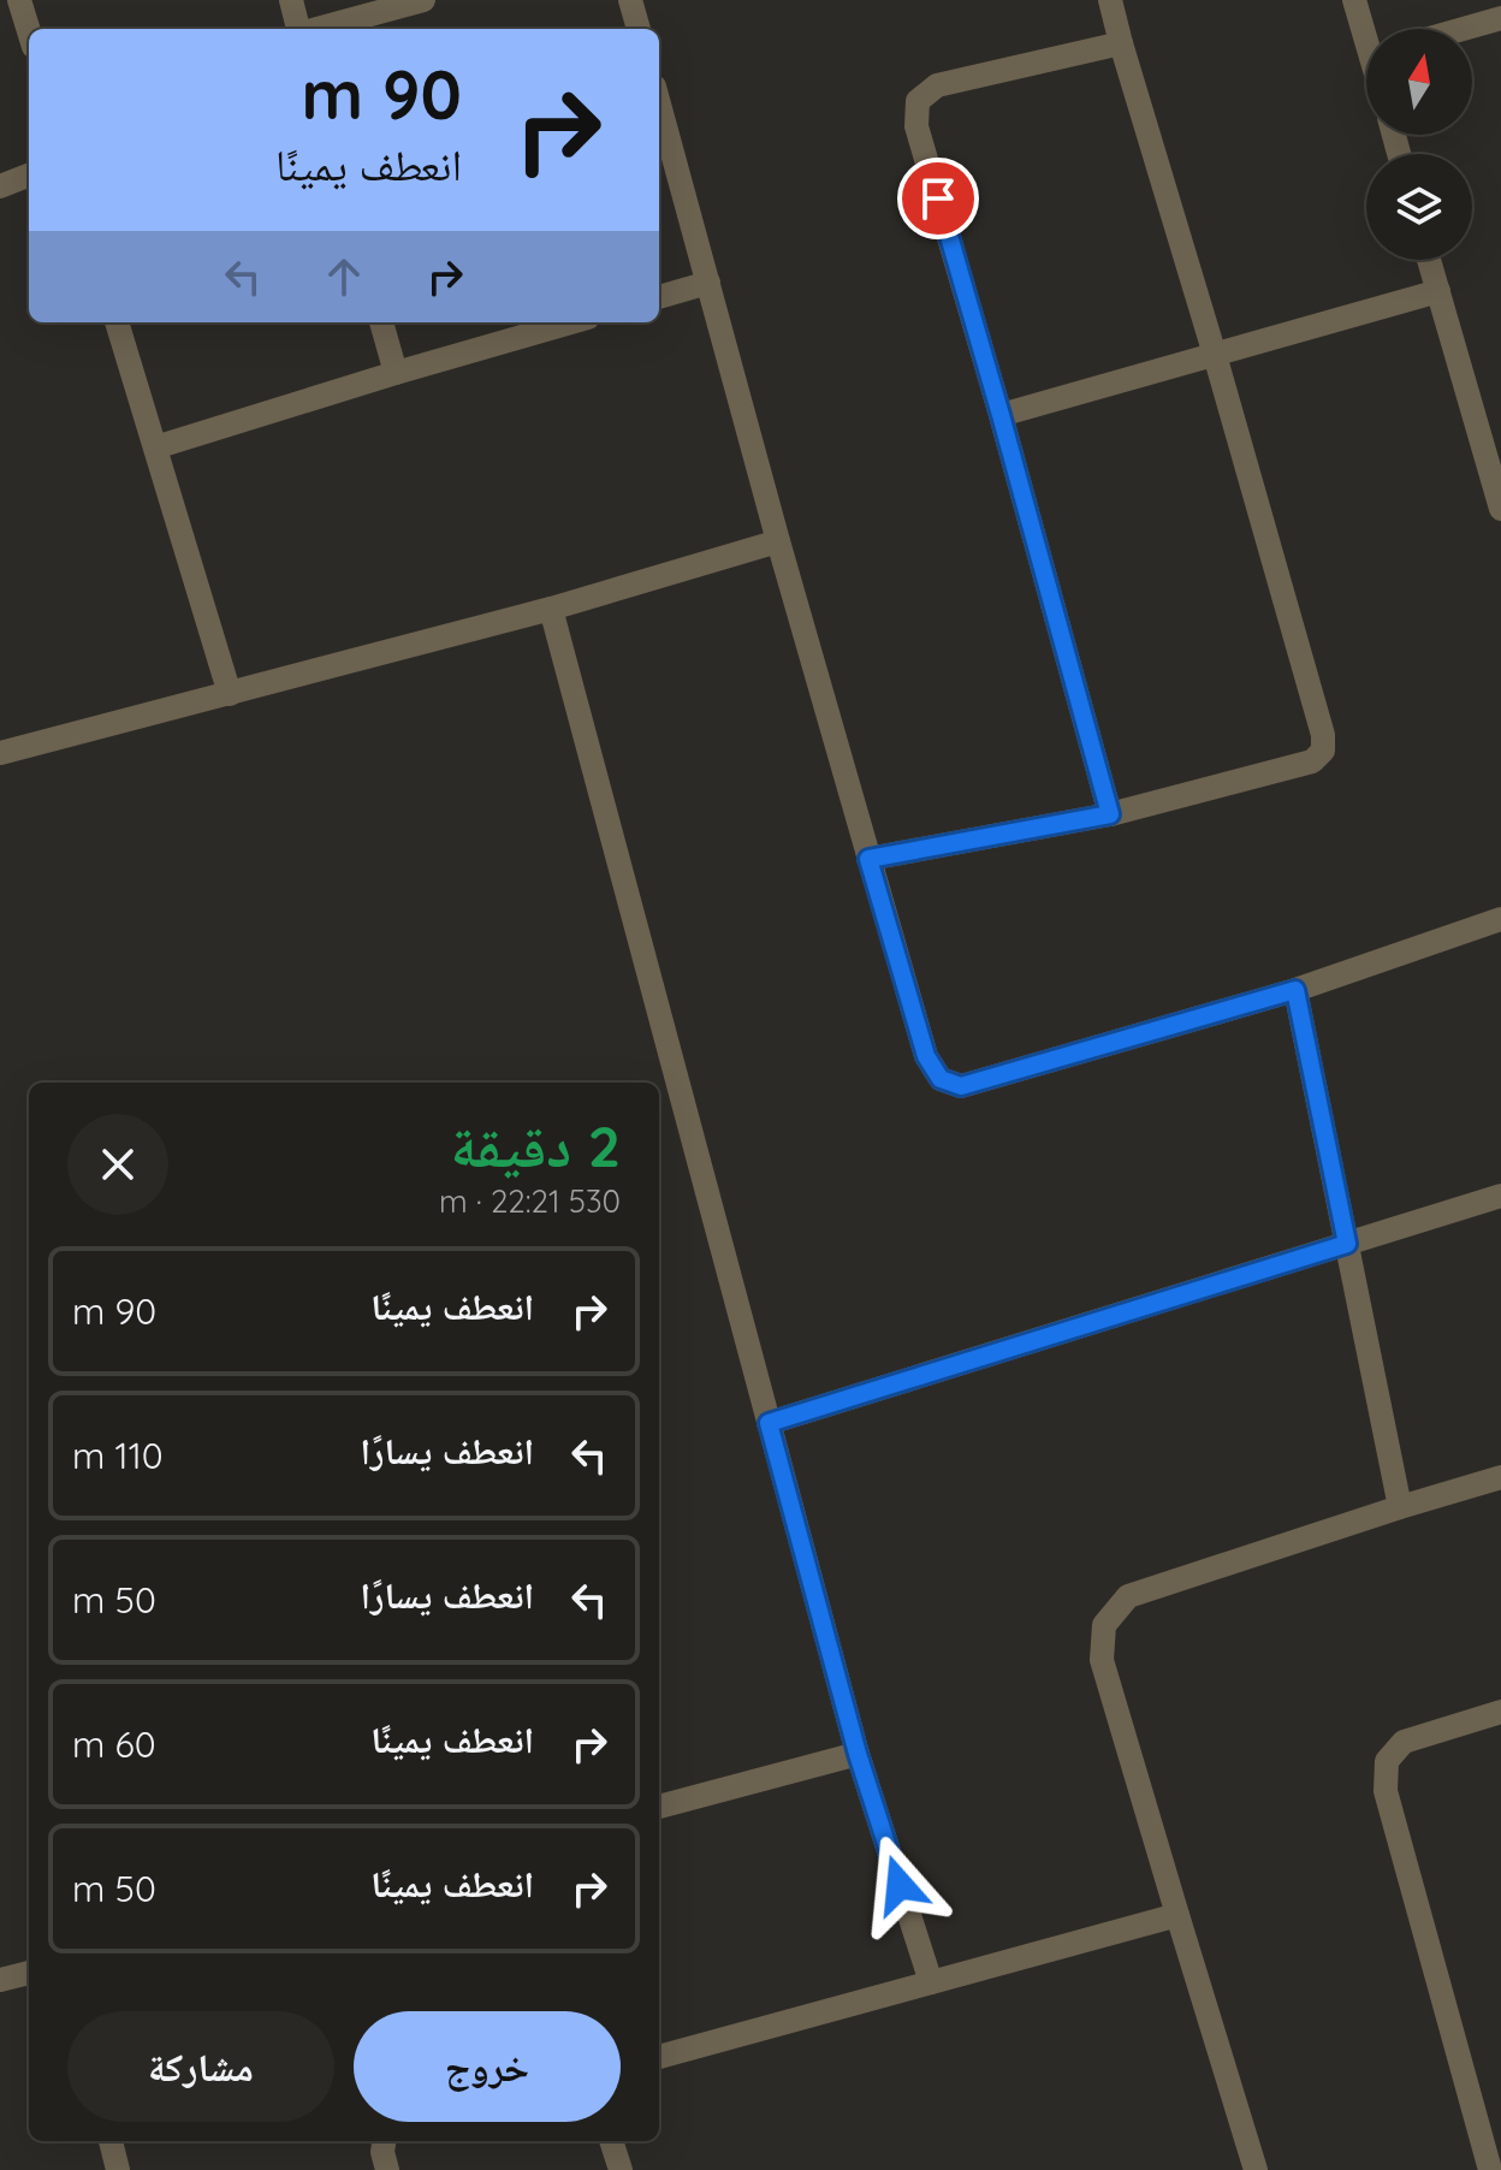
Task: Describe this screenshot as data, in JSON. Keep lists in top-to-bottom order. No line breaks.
{"north":"top","page":{"turn":["90 m","انعطف يمينًا"],"heading":["2 دقيقة","530 m · 22:21"],"list":[{"name":"انعطف يمينًا","value":"90 m"},{"name":"انعطف يسارًا","value":"110 m"},{"name":"انعطف يسارًا","value":"50 m"},{"name":"انعطف يمينًا","value":"60 m"},{"name":"انعطف يمينًا","value":"50 m"}],"buttons":["خروج","مشاركة"]}}
